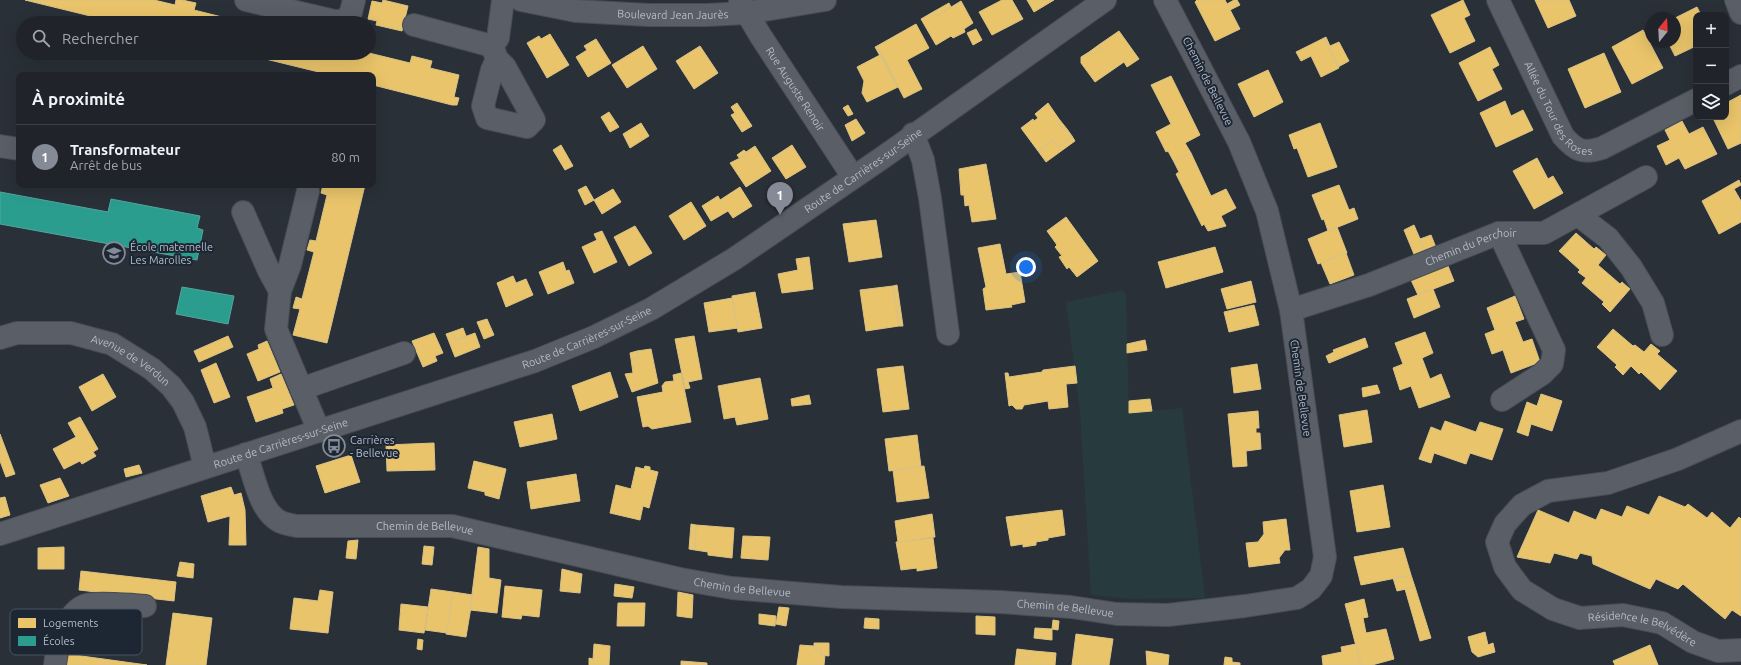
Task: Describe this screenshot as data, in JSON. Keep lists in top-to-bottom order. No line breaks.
{"streets":{"street":["Boulevard Jean Jaurès","Chemin de Bellevue","Rue Auguste Renoir","Allée du Tour des Roses","Route de Carrières-sur-Seine","Chemin du Perchoir","Avenue de Verdun","Résidence le Belvédère"]},"crossings":[["Boulevard Jean Jaurès","Rue Auguste Renoir"],["Chemin de Bellevue","Route de Carrières-sur-Seine"],["Chemin de Bellevue","Chemin du Perchoir"],["Rue Auguste Renoir","Route de Carrières-sur-Seine"],["Route de Carrières-sur-Seine","Avenue de Verdun"]],"places":{"school or university":["École maternelle Les Marolles"],"bus stop":["Carrières - Bellevue"]},"legend":["Logements","Écoles"],"north":"top","page":{"map_buttons":["+","−"],"search":"Rechercher","heading":"À proximité","list":[{"mark":"1","name":"Transformateur","note":"Arrêt de bus","value":"80 m"}],"pins":"1"}}
